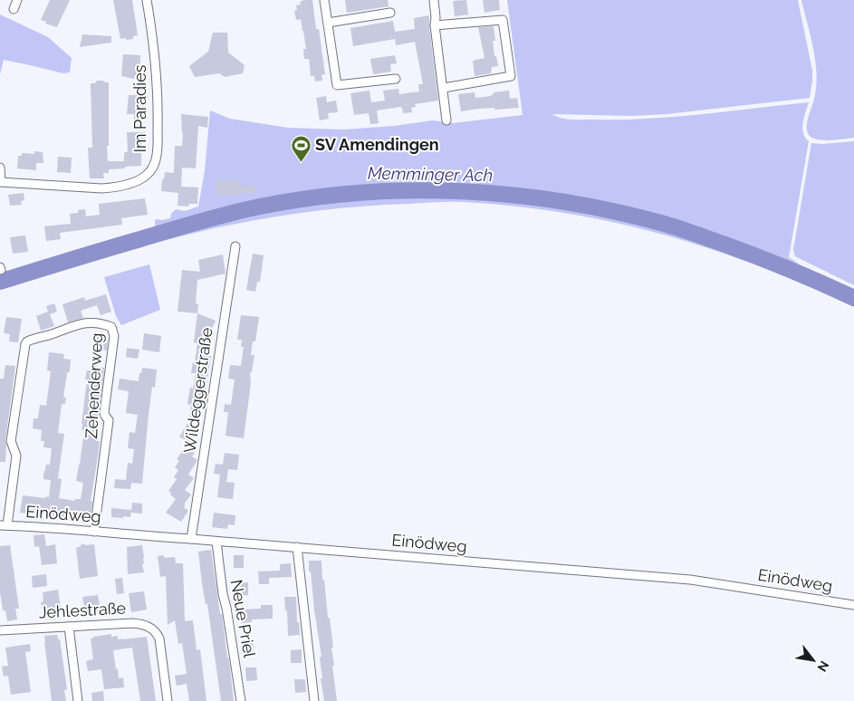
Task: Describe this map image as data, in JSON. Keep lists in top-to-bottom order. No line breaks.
{"streets":{"street":["Im Paradies","Zehenderweg","Wildeggerstraße","Einödweg","Jehlestraße","Neue Priel"]},"crossings":[["Zehenderweg","Einödweg"],["Wildeggerstraße","Einödweg"],["Einödweg","Neue Priel"]],"water":["Memminger Ach"],"places":{"sports":["SV Amendingen"]},"north":"bottom right"}
